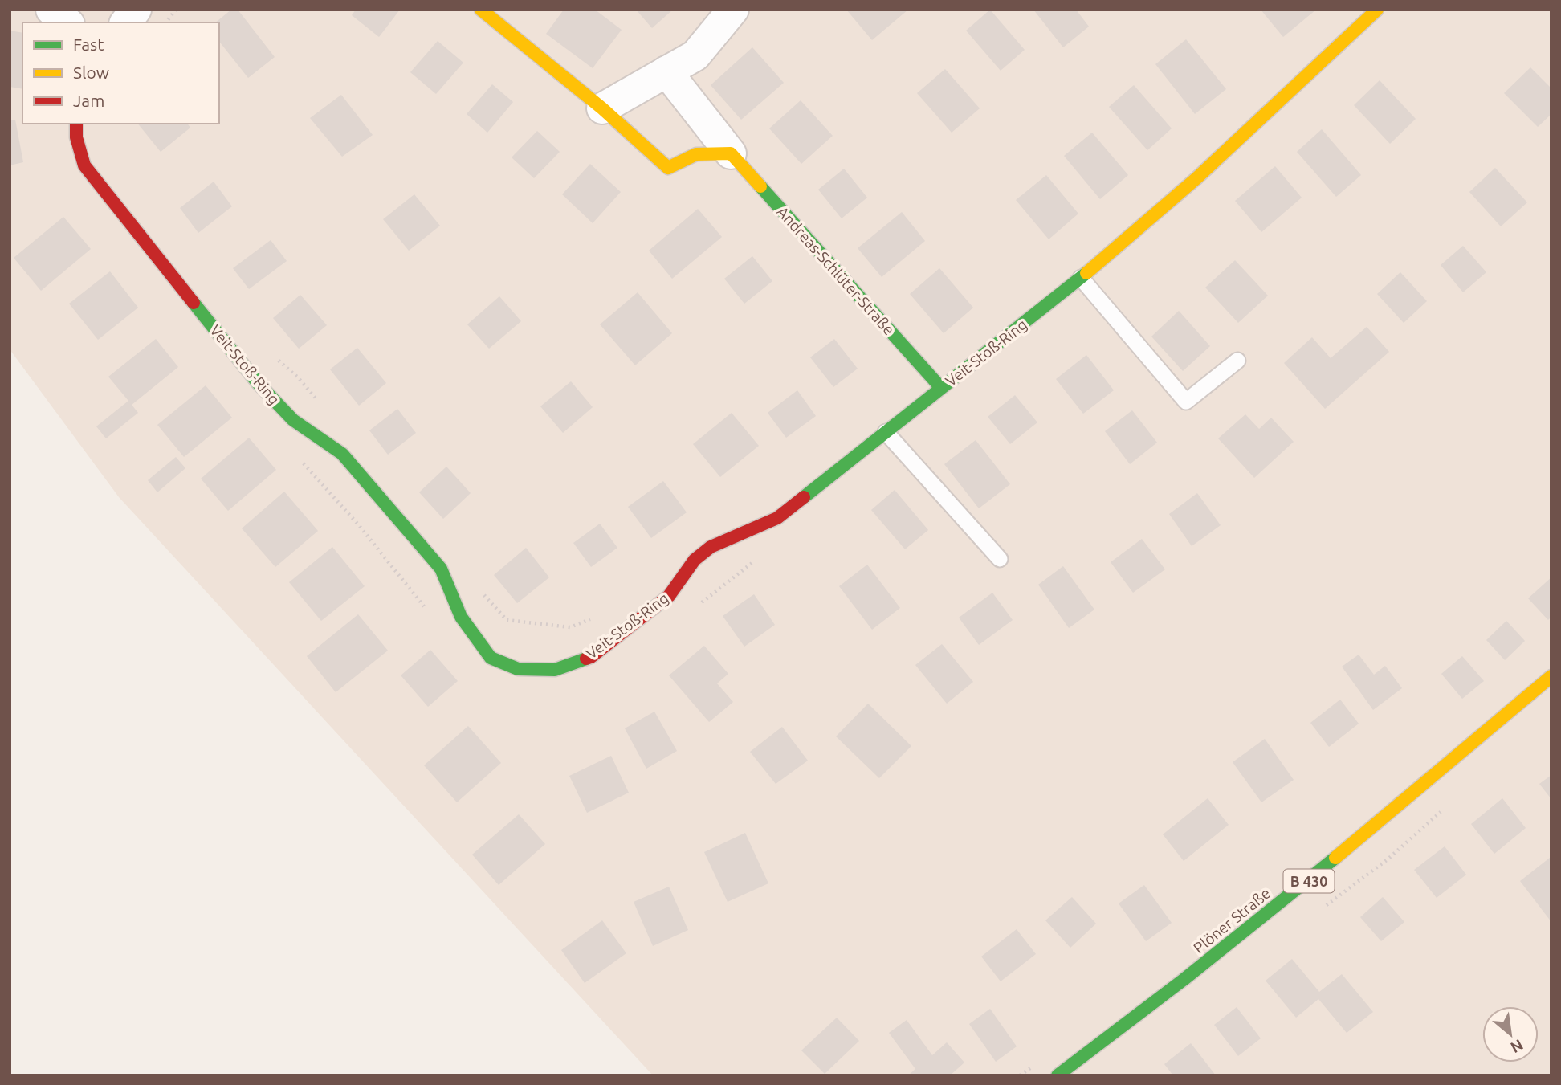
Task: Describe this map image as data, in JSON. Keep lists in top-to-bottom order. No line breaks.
{"streets":{"street":["Andreas-Schlüter-Straße","Veit-Stoß-Ring","B 430","Plöner Straße"]},"crossings":[["Andreas-Schlüter-Straße","Veit-Stoß-Ring"]],"legend":["Fast","Slow","Jam"],"north":"bottom right"}
